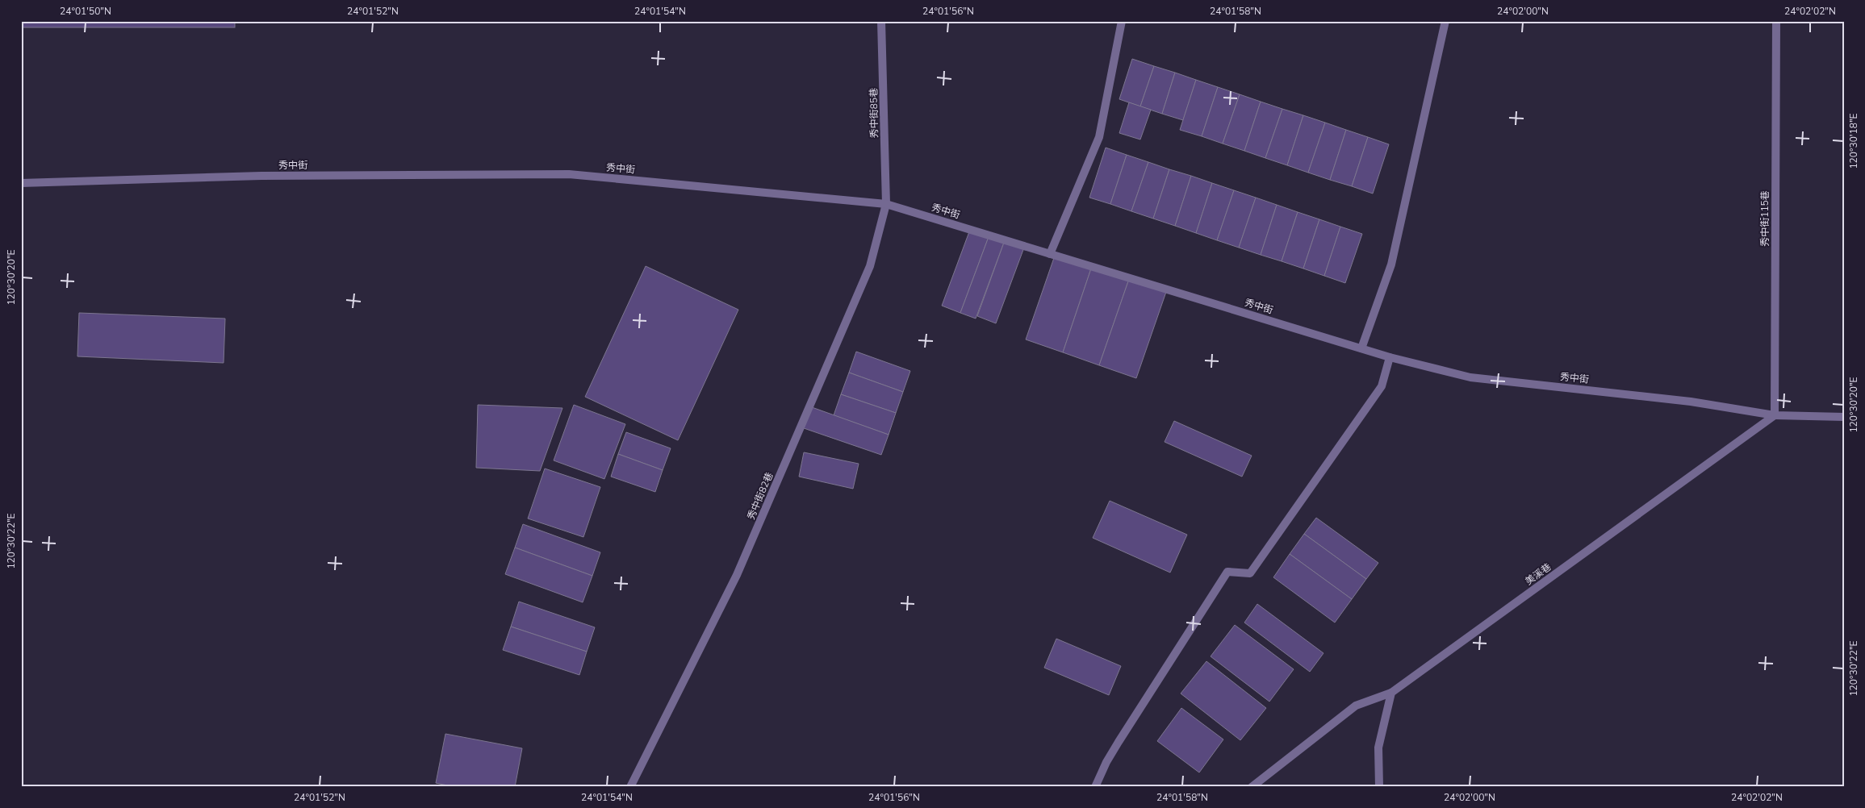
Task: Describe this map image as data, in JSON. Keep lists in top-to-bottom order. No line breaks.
{"streets":{"street":["秀中街85巷","秀中街","秀中街115巷","秀中街82巷","美溪巷"]},"crossings":[["秀中街85巷","秀中街"],["秀中街85巷","秀中街82巷"],["秀中街","秀中街115巷"],["秀中街","秀中街82巷"],["秀中街","美溪巷"],["秀中街115巷","美溪巷"]],"coordinates":["24°01'50\"N","24°01'52\"N","24°01'54\"N","24°01'56\"N","24°01'58\"N","24°02'00\"N","24°02'02\"N","120°30'18\"E","120°30'20\"E","120°30'22\"E"]}
